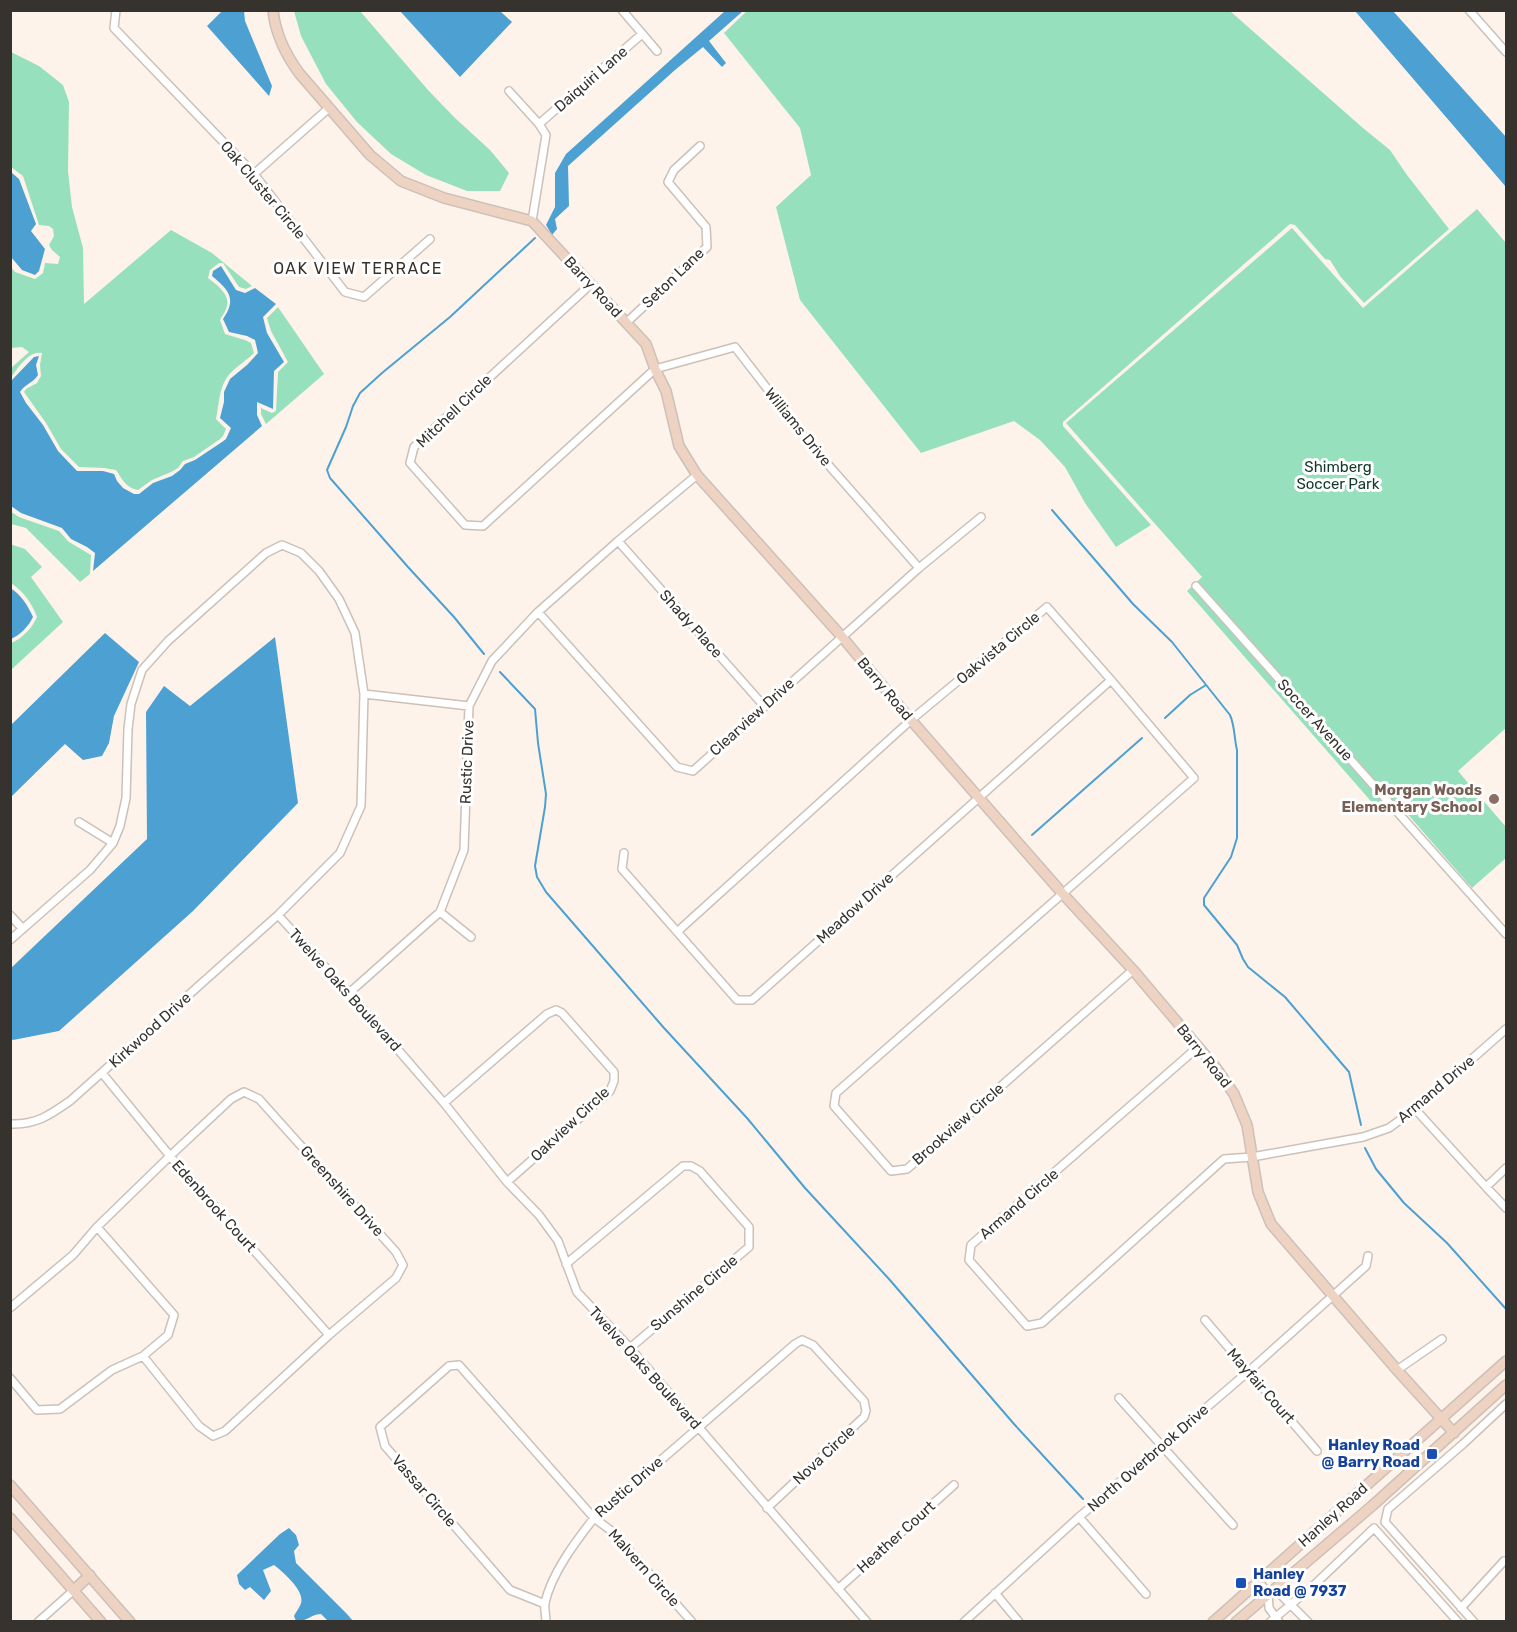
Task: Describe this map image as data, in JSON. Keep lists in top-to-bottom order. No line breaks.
{"streets":{"street":["Daiquiri Lane","Oak Cluster Circle","Seton Lane","Barry Road","Mitchell Circle","Williams Drive","Shady Place","Oakvista Circle","Clearview Drive","Soccer Avenue","Rustic Drive","Meadow Drive","Twelve Oaks Boulevard","Kirkwood Drive","Armand Drive","Oakview Circle","Brookview Circle","Greenshire Drive","Armand Circle","Edenbrook Court","Sunshine Circle","Mayfair Court","Nova Circle","North Overbrook Drive","Vassar Circle","Hanley Road","Heather Court","Malvern Circle"]},"crossings":[["Seton Lane","Barry Road"],["Barry Road","Mitchell Circle"],["Barry Road","Williams Drive"],["Barry Road","Oakvista Circle"],["Barry Road","Clearview Drive"],["Barry Road","Rustic Drive"],["Barry Road","Meadow Drive"],["Barry Road","Armand Drive"],["Barry Road","Brookview Circle"],["Barry Road","Armand Circle"],["Barry Road","North Overbrook Drive"],["Barry Road","Hanley Road"],["Mitchell Circle","Williams Drive"],["Williams Drive","Clearview Drive"],["Shady Place","Clearview Drive"],["Shady Place","Rustic Drive"],["Oakvista Circle","Meadow Drive"],["Oakvista Circle","Brookview Circle"],["Clearview Drive","Rustic Drive"],["Rustic Drive","Twelve Oaks Boulevard"],["Rustic Drive","Nova Circle"],["Rustic Drive","Vassar Circle"],["Rustic Drive","Malvern Circle"],["Twelve Oaks Boulevard","Kirkwood Drive"],["Twelve Oaks Boulevard","Oakview Circle"],["Twelve Oaks Boulevard","Sunshine Circle"],["Twelve Oaks Boulevard","Nova Circle"],["Twelve Oaks Boulevard","Heather Court"],["Kirkwood Drive","Edenbrook Court"],["Armand Drive","Armand Circle"],["Greenshire Drive","Edenbrook Court"],["Mayfair Court","North Overbrook Drive"],["Vassar Circle","Malvern Circle"]],"districts":["OAK VIEW TERRACE"],"parks":["Shimberg Soccer Park"],"places":{"other":["Morgan Woods Elementary School"],"transit":["Hanley Road @ Barry Road","Hanley Road @ 7937"]}}
